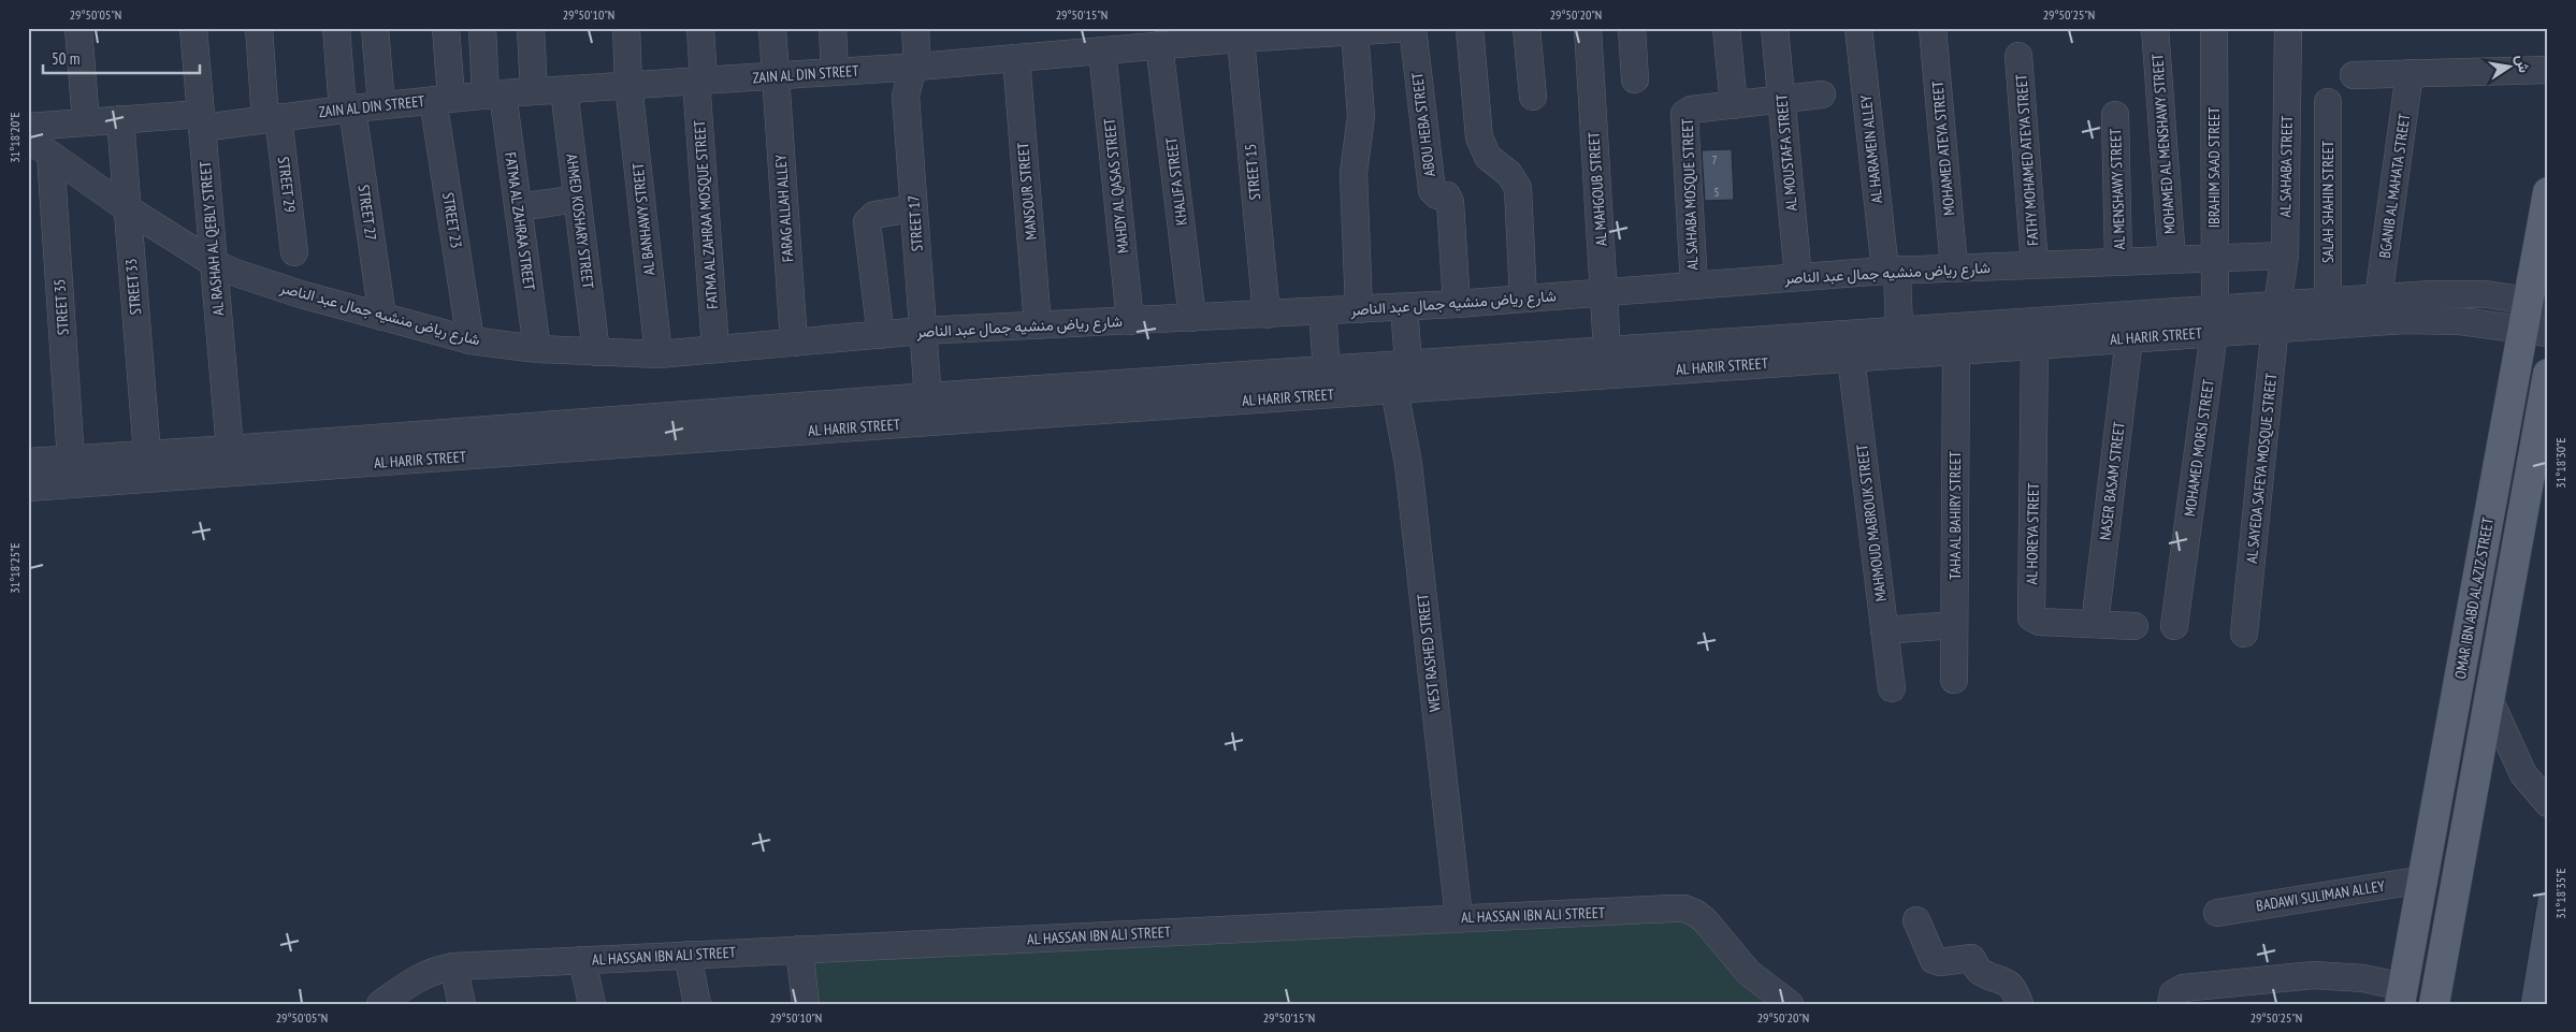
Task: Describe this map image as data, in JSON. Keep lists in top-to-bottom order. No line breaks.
{"streets":{"main road":["OMAR IBN ABD AL AZIZ STREET"],"street":["ZAIN AL DIN STREET","ABOU HEBA STREET","MOHAMED AL MENSHAWY STREET","MOHAMED ATEYA STREET","AL HARAMEIN ALLEY","AL MOUSTAFA STREET","FATHY MOHAMED ATEYA STREET","AL SAHABA STREET","IBRAHIM SAAD STREET","STREET 15","KHALIFA STREET","STREET 29","MAHDY AL QASAS STREET","BGANIB AL MAHATA STREET","AL MAHGOUB STREET","AL MENSHAWY STREET","MANSOUR STREET","AL SAHABA MOSQUE STREET","SALAH SHAHIN STREET","FARAG ALLAH ALLEY","STREET 27","FATMA AL ZAHRAA MOSQUE STREET","AL BANHAWY STREET","STREET 23","FATMA AL ZAHRAA STREET","AHMED KOSHARY STREET","STREET 17","AL RASHAH AL QEBLY STREET","شارع رياض منشيه جمال عبد الناصر","STREET 33","STREET 35","AL HARIR STREET","MOHAMED MORSI STREET","AL SAYEDA SAFEYA MOSQUE STREET","NASER BASAM STREET","TAHA AL BAHIRY STREET","MAHMOUD MABROUK STREET","AL HOREYA STREET","WEST RASHED STREET","BADAWI SULIMAN ALLEY","AL HASSAN IBN ALI STREET"]},"crossings":[["ZAIN AL DIN STREET","ABOU HEBA STREET"],["ZAIN AL DIN STREET","STREET 15"],["ZAIN AL DIN STREET","KHALIFA STREET"],["ZAIN AL DIN STREET","STREET 29"],["ZAIN AL DIN STREET","MAHDY AL QASAS STREET"],["ZAIN AL DIN STREET","MANSOUR STREET"],["ZAIN AL DIN STREET","FARAG ALLAH ALLEY"],["ZAIN AL DIN STREET","STREET 27"],["ZAIN AL DIN STREET","FATMA AL ZAHRAA MOSQUE STREET"],["ZAIN AL DIN STREET","AL BANHAWY STREET"],["ZAIN AL DIN STREET","STREET 23"],["ZAIN AL DIN STREET","FATMA AL ZAHRAA STREET"],["ZAIN AL DIN STREET","AHMED KOSHARY STREET"],["ZAIN AL DIN STREET","STREET 17"],["ZAIN AL DIN STREET","AL RASHAH AL QEBLY STREET"],["ZAIN AL DIN STREET","STREET 33"],["ABOU HEBA STREET","شارع رياض منشيه جمال عبد الناصر"],["MOHAMED AL MENSHAWY STREET","شارع رياض منشيه جمال عبد الناصر"],["MOHAMED ATEYA STREET","شارع رياض منشيه جمال عبد الناصر"],["AL HARAMEIN ALLEY","شارع رياض منشيه جمال عبد الناصر"],["AL HARAMEIN ALLEY","AL HARIR STREET"],["AL MOUSTAFA STREET","AL SAHABA MOSQUE STREET"],["AL MOUSTAFA STREET","شارع رياض منشيه جمال عبد الناصر"],["FATHY MOHAMED ATEYA STREET","شارع رياض منشيه جمال عبد الناصر"],["AL SAHABA STREET","شارع رياض منشيه جمال عبد الناصر"],["AL SAHABA STREET","AL HARIR STREET"],["AL SAHABA STREET","AL SAYEDA SAFEYA MOSQUE STREET"],["IBRAHIM SAAD STREET","شارع رياض منشيه جمال عبد الناصر"],["IBRAHIM SAAD STREET","AL HARIR STREET"],["IBRAHIM SAAD STREET","MOHAMED MORSI STREET"],["STREET 15","شارع رياض منشيه جمال عبد الناصر"],["KHALIFA STREET","شارع رياض منشيه جمال عبد الناصر"],["MAHDY AL QASAS STREET","شارع رياض منشيه جمال عبد الناصر"],["BGANIB AL MAHATA STREET","AL HARIR STREET"],["AL MAHGOUB STREET","شارع رياض منشيه جمال عبد الناصر"],["AL MAHGOUB STREET","AL HARIR STREET"],["AL MENSHAWY STREET","شارع رياض منشيه جمال عبد الناصر"],["MANSOUR STREET","شارع رياض منشيه جمال عبد الناصر"],["AL SAHABA MOSQUE STREET","شارع رياض منشيه جمال عبد الناصر"],["SALAH SHAHIN STREET","AL HARIR STREET"],["FARAG ALLAH ALLEY","شارع رياض منشيه جمال عبد الناصر"],["STREET 27","شارع رياض منشيه جمال عبد الناصر"],["FATMA AL ZAHRAA MOSQUE STREET","شارع رياض منشيه جمال عبد الناصر"],["AL BANHAWY STREET","شارع رياض منشيه جمال عبد الناصر"],["STREET 23","شارع رياض منشيه جمال عبد الناصر"],["FATMA AL ZAHRAA STREET","شارع رياض منشيه جمال عبد الناصر"],["AHMED KOSHARY STREET","شارع رياض منشيه جمال عبد الناصر"],["STREET 17","شارع رياض منشيه جمال عبد الناصر"],["STREET 17","AL HARIR STREET"],["AL RASHAH AL QEBLY STREET","شارع رياض منشيه جمال عبد الناصر"],["AL RASHAH AL QEBLY STREET","AL HARIR STREET"],["شارع رياض منشيه جمال عبد الناصر","STREET 33"],["شارع رياض منشيه جمال عبد الناصر","STREET 35"],["STREET 33","AL HARIR STREET"],["STREET 35","AL HARIR STREET"],["AL HARIR STREET","MOHAMED MORSI STREET"],["AL HARIR STREET","AL SAYEDA SAFEYA MOSQUE STREET"],["AL HARIR STREET","NASER BASAM STREET"],["AL HARIR STREET","TAHA AL BAHIRY STREET"],["AL HARIR STREET","MAHMOUD MABROUK STREET"],["AL HARIR STREET","AL HOREYA STREET"],["AL HARIR STREET","OMAR IBN ABD AL AZIZ STREET"],["AL HARIR STREET","WEST RASHED STREET"],["NASER BASAM STREET","AL HOREYA STREET"],["OMAR IBN ABD AL AZIZ STREET","BADAWI SULIMAN ALLEY"],["WEST RASHED STREET","AL HASSAN IBN ALI STREET"]],"house_numbers":["7","5"],"scale_bar":"50 m","north":"right","coordinates":["29°50'05\"N","29°50'10\"N","29°50'15\"N","29°50'20\"N","29°50'25\"N","31°18'20\"E","31°18'30\"E","31°18'25\"E","31°18'35\"E"]}
